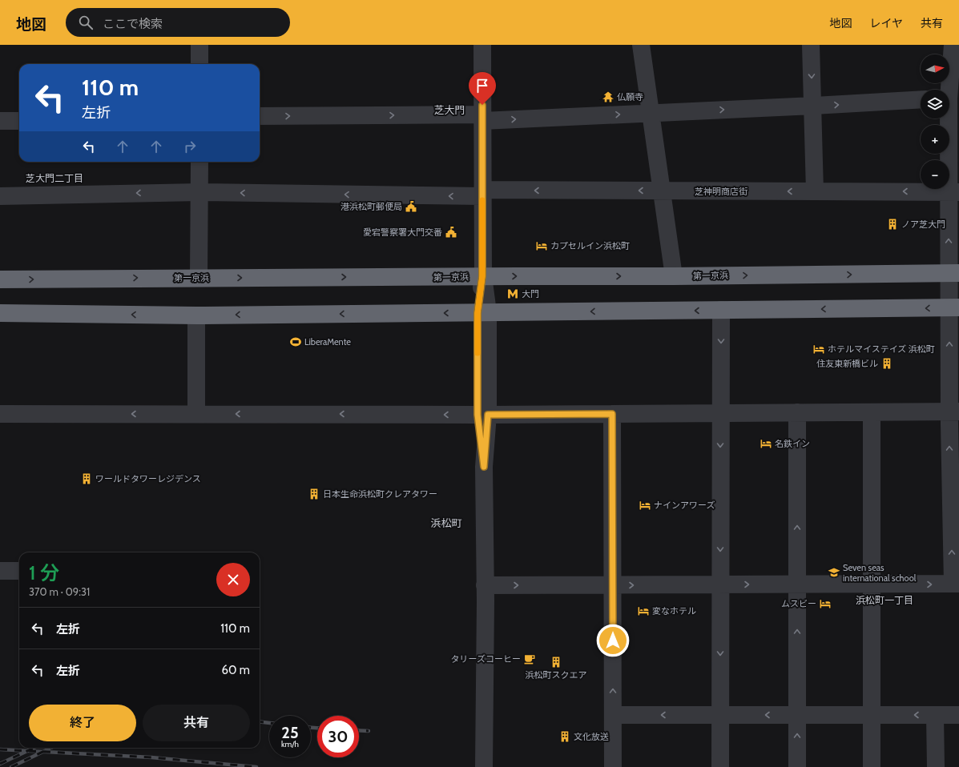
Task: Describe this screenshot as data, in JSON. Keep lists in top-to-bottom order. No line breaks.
{"streets":{"highway":["第一京浜"],"street":["芝神明商店街"]},"districts":["芝大門","芝大門二丁目","浜松町","浜松町一丁目"],"places":{"temple":["仏願寺"],"public building":["港浜松町郵便局","愛宕警察署大門交番"],"building":["ノア芝大門","住友東新橋ビル","ワールドタワーレジデンス","日本生命浜松町クレアタワー","浜松町スクエア","文化放送"],"hotel":["カプセルイン浜松町","ホテルマイステイズ 浜松町","名鉄イン","ナインアワーズ","ムスビー","変なホテル"],"metro station":["大門"],"sports":["LiberaMente"],"school or university":["Seven seas international school"],"cafe":["タリーズコーヒー"]},"north":"right","page":{"header":"地図","search":"ここで検索","nav":["地図","レイヤ","共有"],"map_buttons":["+","−"],"turn":["110 m","左折"],"heading":["1 分","370 m · 09:31"],"list":[{"name":"左折","value":"110 m"},{"name":"左折","value":"60 m"}],"buttons":["終了","共有"],"speed":"25 km/h","limit":"30"}}
